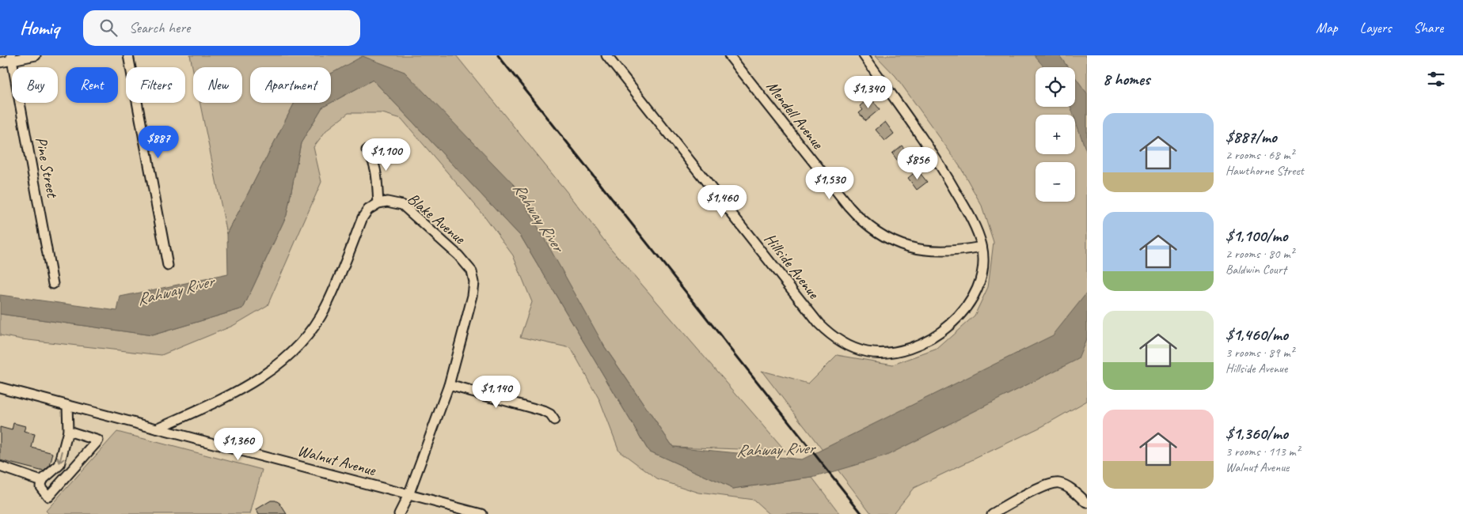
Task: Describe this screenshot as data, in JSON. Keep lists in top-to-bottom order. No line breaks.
{"streets":{"street":["Mendell Avenue","Pine Street","Blake Avenue","Hillside Avenue","Walnut Avenue"]},"crossings":[["Mendell Avenue","Hillside Avenue"],["Blake Avenue","Walnut Avenue"]],"water":["Rahway River"],"page":{"header":"Homiq","search":"Search here","nav":["Map","Layers","Share"],"heading":"8 homes","map_buttons":["+","−"],"chip":["Buy","Rent","Filters","New","Apartment"],"price":["$1,340","$887","$1,100","$856","$1,530","$1,460","$1,140","$1,360"],"list":[{"name":"$887/mo","note":"2 rooms · 68 m² · Hawthorne Street"},{"name":"$1,100/mo","note":"2 rooms · 80 m² · Baldwin Court"},{"name":"$1,460/mo","note":"3 rooms · 89 m² · Hillside Avenue"},{"name":"$1,360/mo","note":"3 rooms · 113 m² · Walnut Avenue"}]}}
